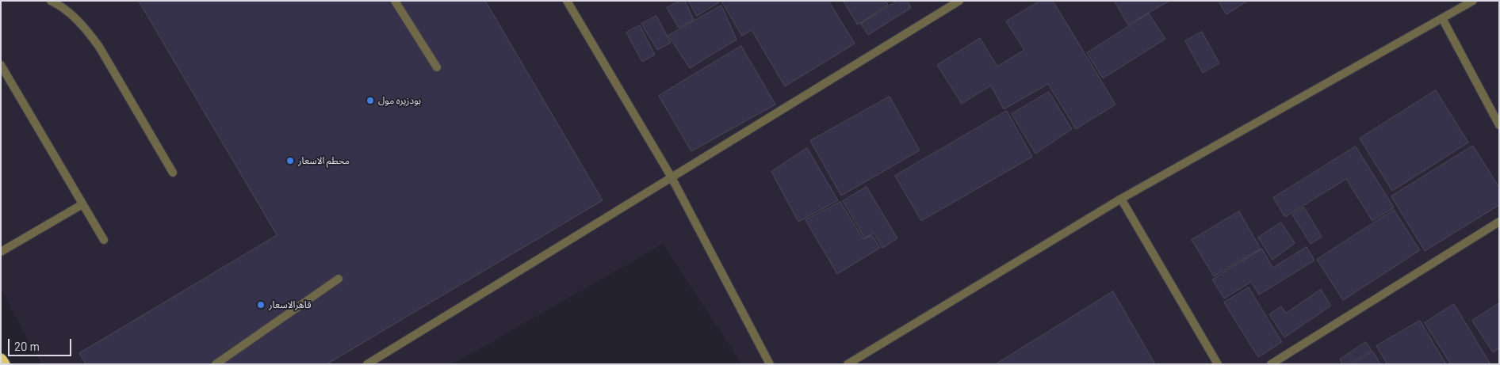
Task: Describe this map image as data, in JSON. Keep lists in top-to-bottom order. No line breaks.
{"places":["بودزيره مول","محطم الاسعار","قاهرالاسعار"],"scale_bar":"20 m"}
